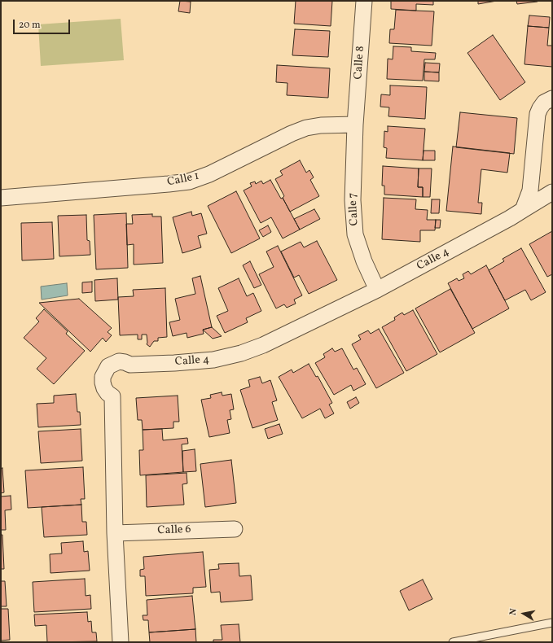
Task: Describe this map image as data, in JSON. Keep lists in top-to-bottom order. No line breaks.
{"streets":{"street":["Calle 8","Calle 1","Calle 7","Calle 4","Calle 6"]},"crossings":[["Calle 8","Calle 1"],["Calle 8","Calle 7"],["Calle 1","Calle 7"],["Calle 7","Calle 4"],["Calle 4","Calle 6"]],"scale_bar":"20 m","north":"left"}
